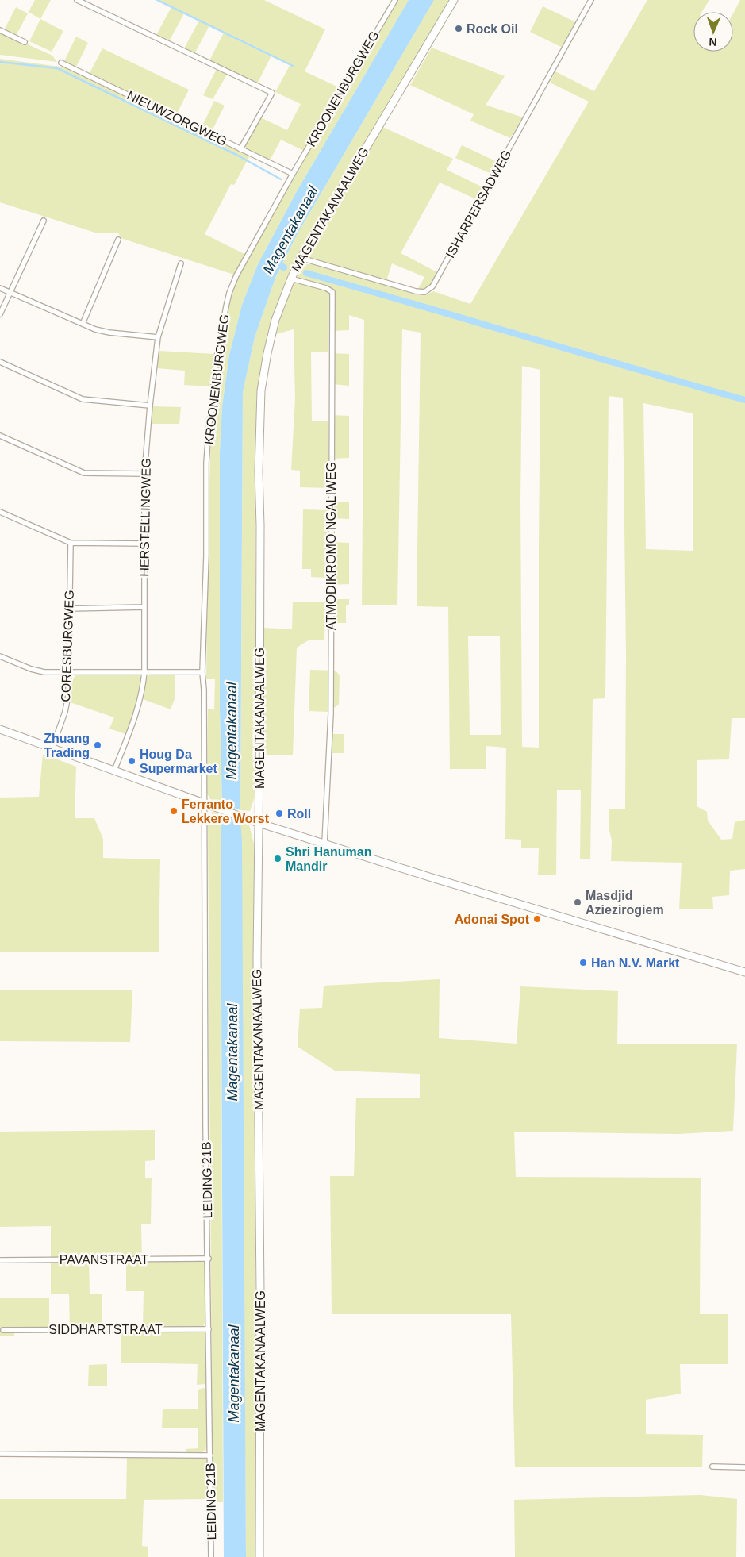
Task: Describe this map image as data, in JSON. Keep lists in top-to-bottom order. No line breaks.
{"streets":{"street":["KROONENBURGWEG","NIEUWZORGWEG","ISHARPERSADWEG","MAGENTAKANAALWEG","HERSTELLINGWEG","ATMODIKROMO NGALIWEG","CORESBURGWEG","LEIDING 21B","PAVANSTRAAT","SIDDHARTSTRAAT"]},"crossings":[["KROONENBURGWEG","NIEUWZORGWEG"],["KROONENBURGWEG","LEIDING 21B"],["ISHARPERSADWEG","MAGENTAKANAALWEG"],["MAGENTAKANAALWEG","ATMODIKROMO NGALIWEG"],["LEIDING 21B","PAVANSTRAAT"],["LEIDING 21B","SIDDHARTSTRAAT"]],"water":["Magentakanaal"],"places":["Rock Oil","Zhuang Trading","Houg Da Supermarket","Ferranto Lekkere Worst","Roll","Shri Hanuman Mandir","Masdjid Aziezirogiem","Adonai Spot","Han N.V. Markt"],"north":"bottom"}
